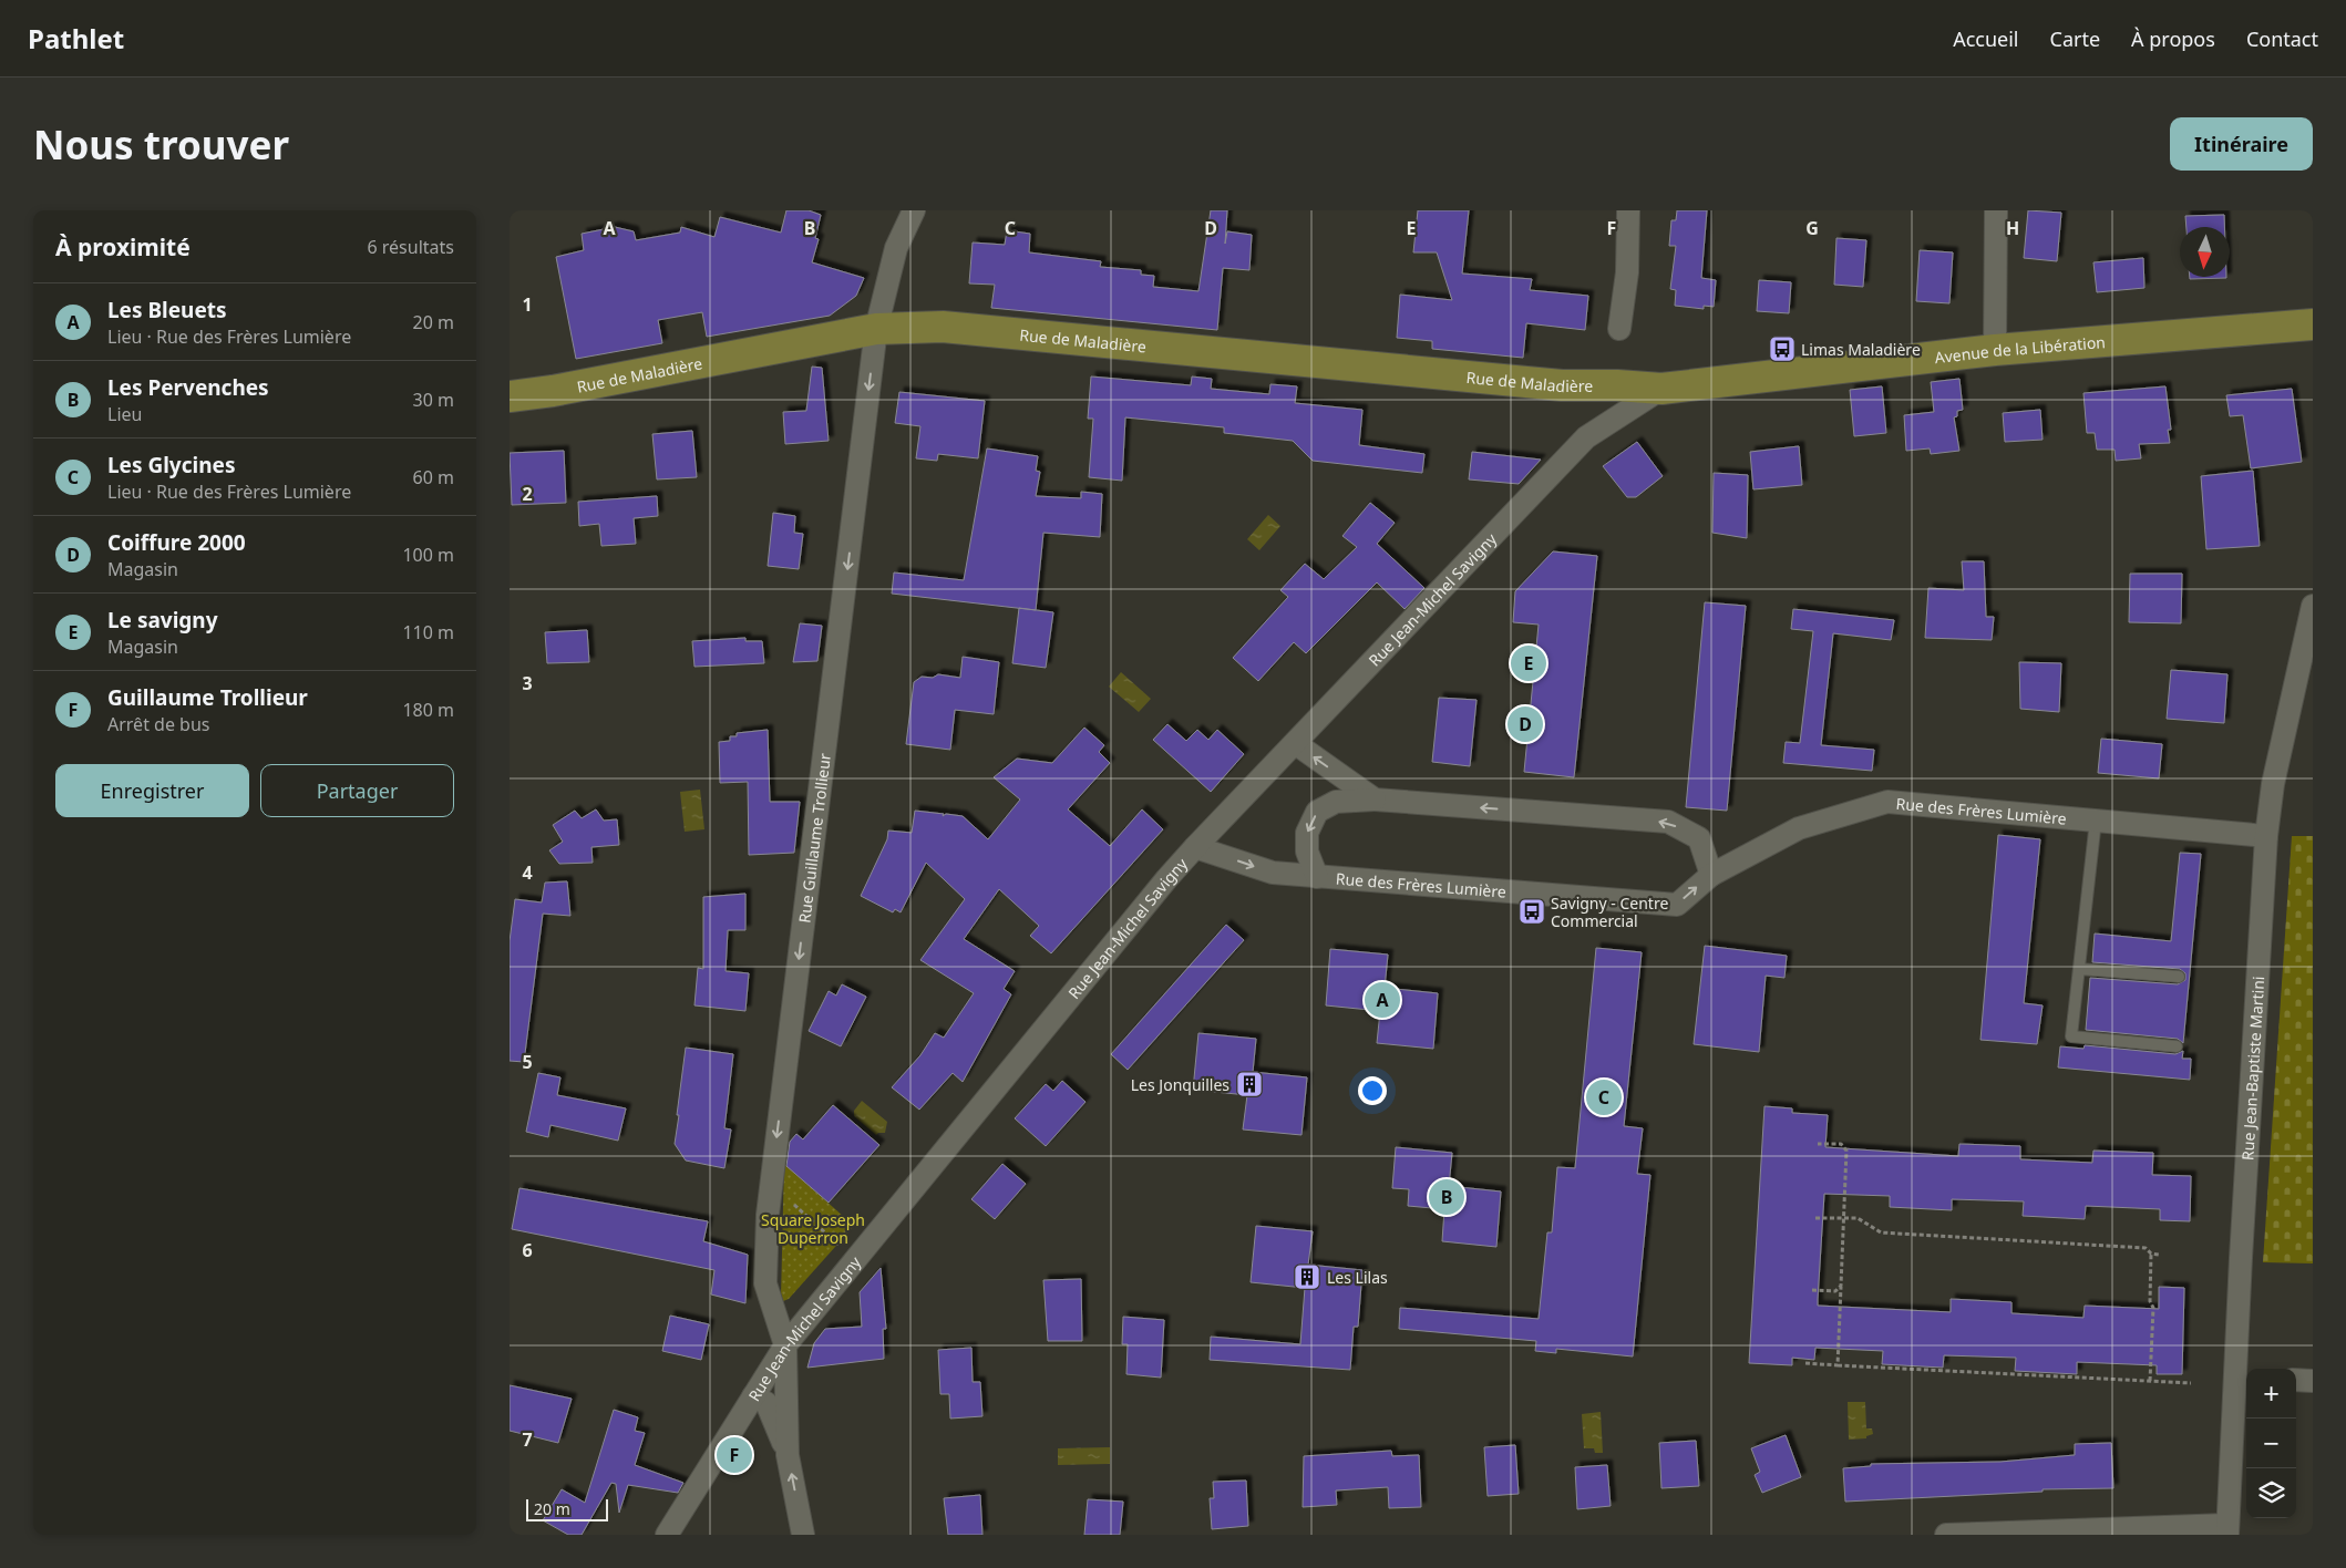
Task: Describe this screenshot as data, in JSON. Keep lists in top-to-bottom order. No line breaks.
{"streets":{"main road":["Rue de Maladière","Avenue de la Libération"],"street":["Rue Jean-Michel Savigny","Rue des Frères Lumière","Rue Guillaume Trollieur","Rue Jean-Baptiste Martini"]},"crossings":[["Rue de Maladière","Avenue de la Libération"],["Rue de Maladière","Rue Jean-Michel Savigny"],["Rue de Maladière","Rue Guillaume Trollieur"],["Avenue de la Libération","Rue Jean-Michel Savigny"],["Rue Jean-Michel Savigny","Rue des Frères Lumière"],["Rue Jean-Michel Savigny","Rue Guillaume Trollieur"],["Rue des Frères Lumière","Rue Jean-Baptiste Martini"]],"one_way":["Rue Guillaume Trollieur"],"parks":["Square Joseph Duperron"],"places":{"bus stop":["Limas Maladière","Savigny - Centre Commercial"],"building":["Les Jonquilles","Les Lilas"]},"scale_bar":"20 m","north":"bottom","page":{"header":"Pathlet","nav":["Accueil","Carte","À propos","Contact"],"buttons":["Itinéraire",["Enregistrer","Partager"]],"title":"Nous trouver","heading":["À proximité","6 résultats"],"list":[{"mark":"A","name":"Les Bleuets","note":"Lieu · Rue des Frères Lumière","value":"20 m"},{"mark":"B","name":"Les Pervenches","note":"Lieu","value":"30 m"},{"mark":"C","name":"Les Glycines","note":"Lieu · Rue des Frères Lumière","value":"60 m"},{"mark":"D","name":"Coiffure 2000","note":"Magasin","value":"100 m"},{"mark":"E","name":"Le savigny","note":"Magasin","value":"110 m"},{"mark":"F","name":"Guillaume Trollieur","note":"Arrêt de bus","value":"180 m"}],"pins":["E","D","A","C","B","F"],"map_buttons":["+","−"],"scale":"20 m"},"grid":{"columns":["A","B","C","D","E","F","G","H"],"rows":["1","2","3","4","5","6","7"]}}
